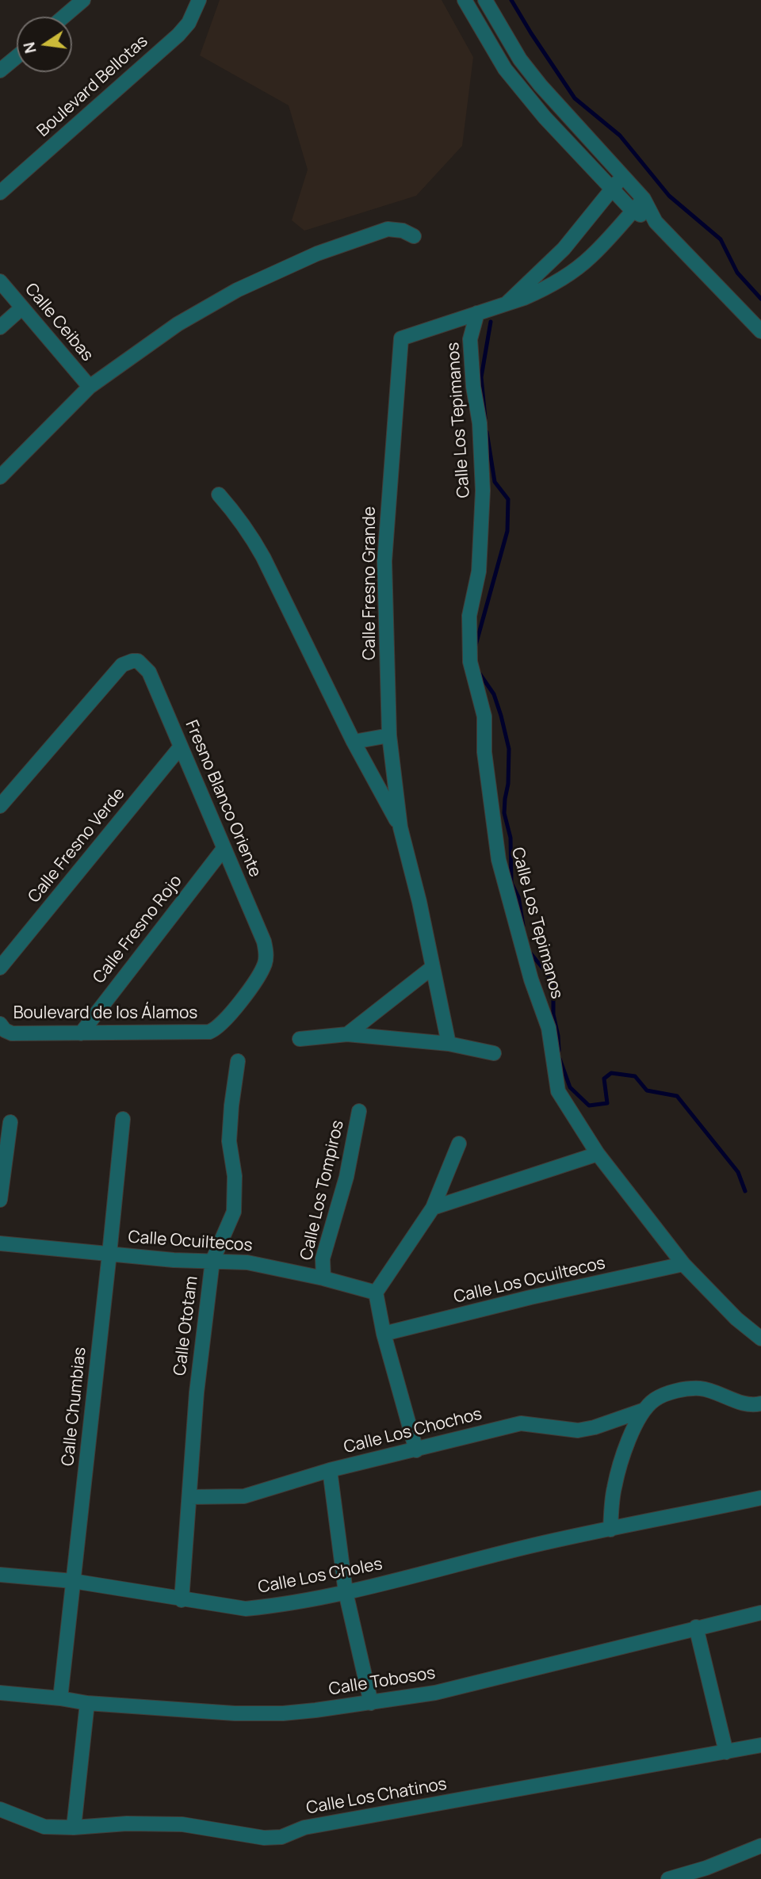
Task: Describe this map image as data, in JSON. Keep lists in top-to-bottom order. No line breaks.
{"streets":{"street":["Boulevard Bellotas","Calle Ceibas","Calle Los Tepimanos","Calle Fresno Grande","Fresno Blanco Oriente","Calle Fresno Verde","Calle Fresno Rojo","Boulevard de los Álamos","Calle Los Tompiros","Calle Ocuiltecos","Calle Los Ocuiltecos","Calle Ototam","Calle Chumbias","Calle Los Chochos","Calle Los Choles","Calle Tobosos","Calle Los Chatinos"]},"crossings":[["Calle Los Tepimanos","Calle Fresno Grande"],["Calle Los Tepimanos","Calle Los Ocuiltecos"],["Fresno Blanco Oriente","Calle Fresno Verde"],["Fresno Blanco Oriente","Calle Fresno Rojo"],["Fresno Blanco Oriente","Boulevard de los Álamos"],["Calle Fresno Rojo","Boulevard de los Álamos"],["Calle Los Tompiros","Calle Ocuiltecos"],["Calle Ocuiltecos","Calle Ototam"],["Calle Ocuiltecos","Calle Chumbias"],["Calle Ototam","Calle Los Chochos"],["Calle Ototam","Calle Los Choles"],["Calle Chumbias","Calle Los Choles"],["Calle Chumbias","Calle Tobosos"]],"north":"left"}
